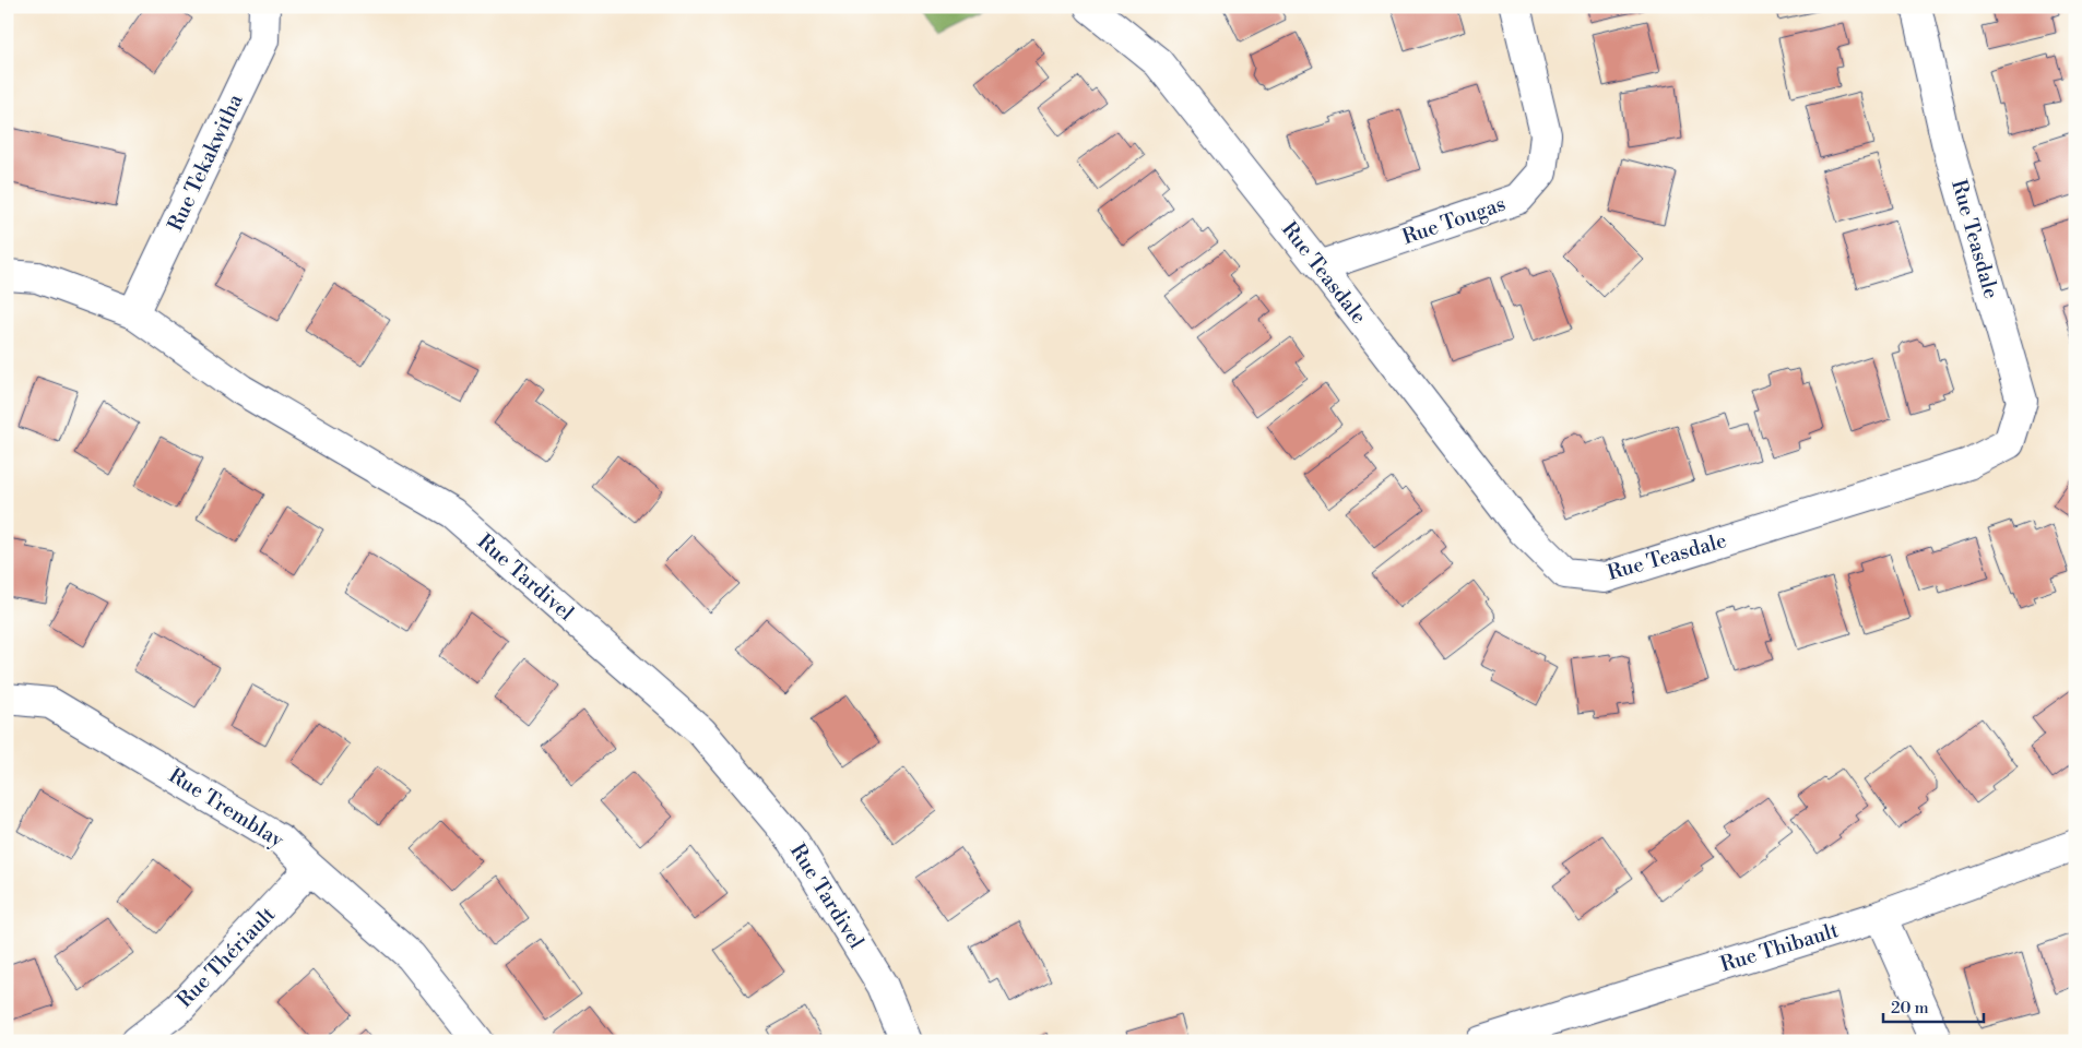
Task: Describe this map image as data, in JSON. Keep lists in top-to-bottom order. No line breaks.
{"streets":{"street":["Rue Tekakwitha","Rue Tougas","Rue Teasdale","Rue Tardivel","Rue Tremblay","Rue Thibault","Rue Thériault"]},"crossings":[["Rue Tekakwitha","Rue Tardivel"],["Rue Tougas","Rue Teasdale"],["Rue Tremblay","Rue Thériault"]],"scale_bar":"20 m"}
